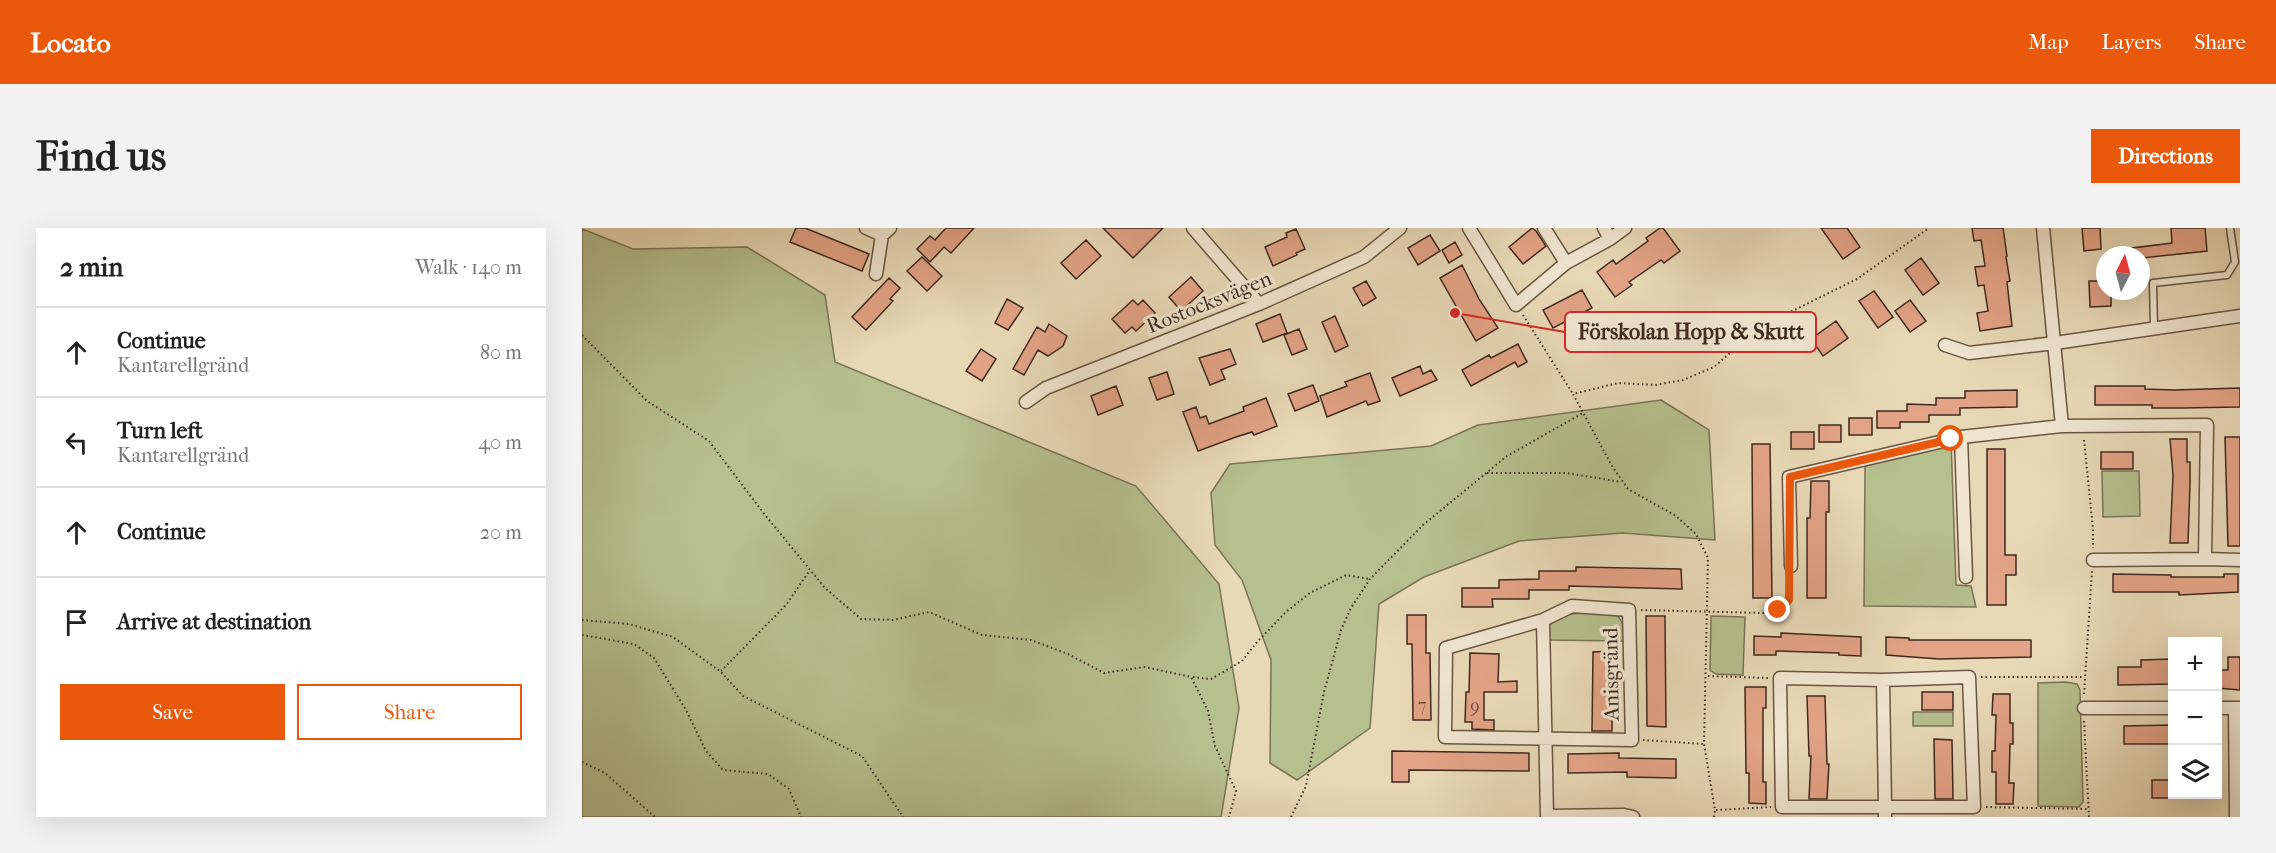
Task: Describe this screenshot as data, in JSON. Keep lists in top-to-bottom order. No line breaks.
{"streets":{"street":["Rostocksvägen","Anisgränd"]},"places":["Förskolan Hopp & Skutt"],"house_numbers":["7","9"],"north":"top","page":{"header":"Locato","nav":["Map","Layers","Share"],"buttons":["Directions",["Save","Share"]],"title":"Find us","heading":["2 min","Walk · 140 m"],"list":[["Continue","Kantarellgränd","80 m"],["Turn left","Kantarellgränd","40 m"],["Continue","20 m"],"Arrive at destination"],"map_buttons":["+","−"]}}
